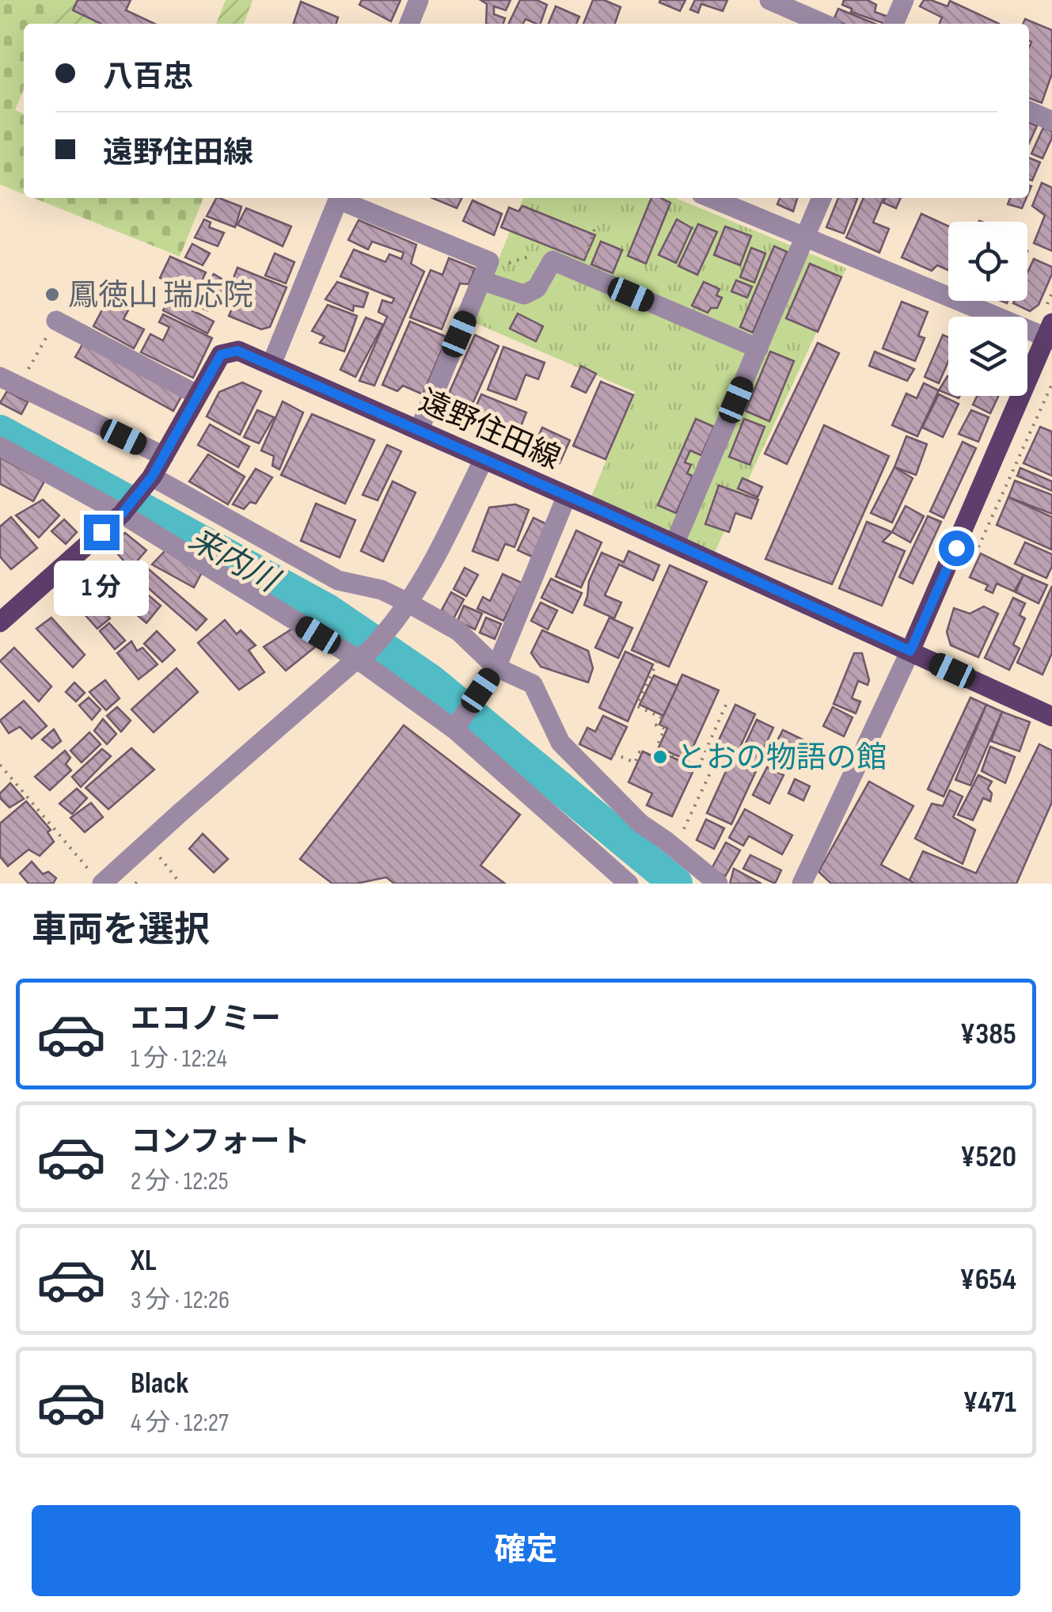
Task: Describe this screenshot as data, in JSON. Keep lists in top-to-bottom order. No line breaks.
{"streets":{"main road":["遠野住田線"]},"water":["来内川"],"places":["鳳徳山 瑞応院","とおの物語の館"],"page":{"banner":["八百忠","遠野住田線"],"bubble":"1 分","heading":"車両を選択","list":[{"name":"エコノミー","note":"1 分 · 12:24","value":"¥385"},{"name":"コンフォート","note":"2 分 · 12:25","value":"¥520"},{"name":"XL","note":"3 分 · 12:26","value":"¥654"},{"name":"Black","note":"4 分 · 12:27","value":"¥471"}],"buttons":"確定"}}
